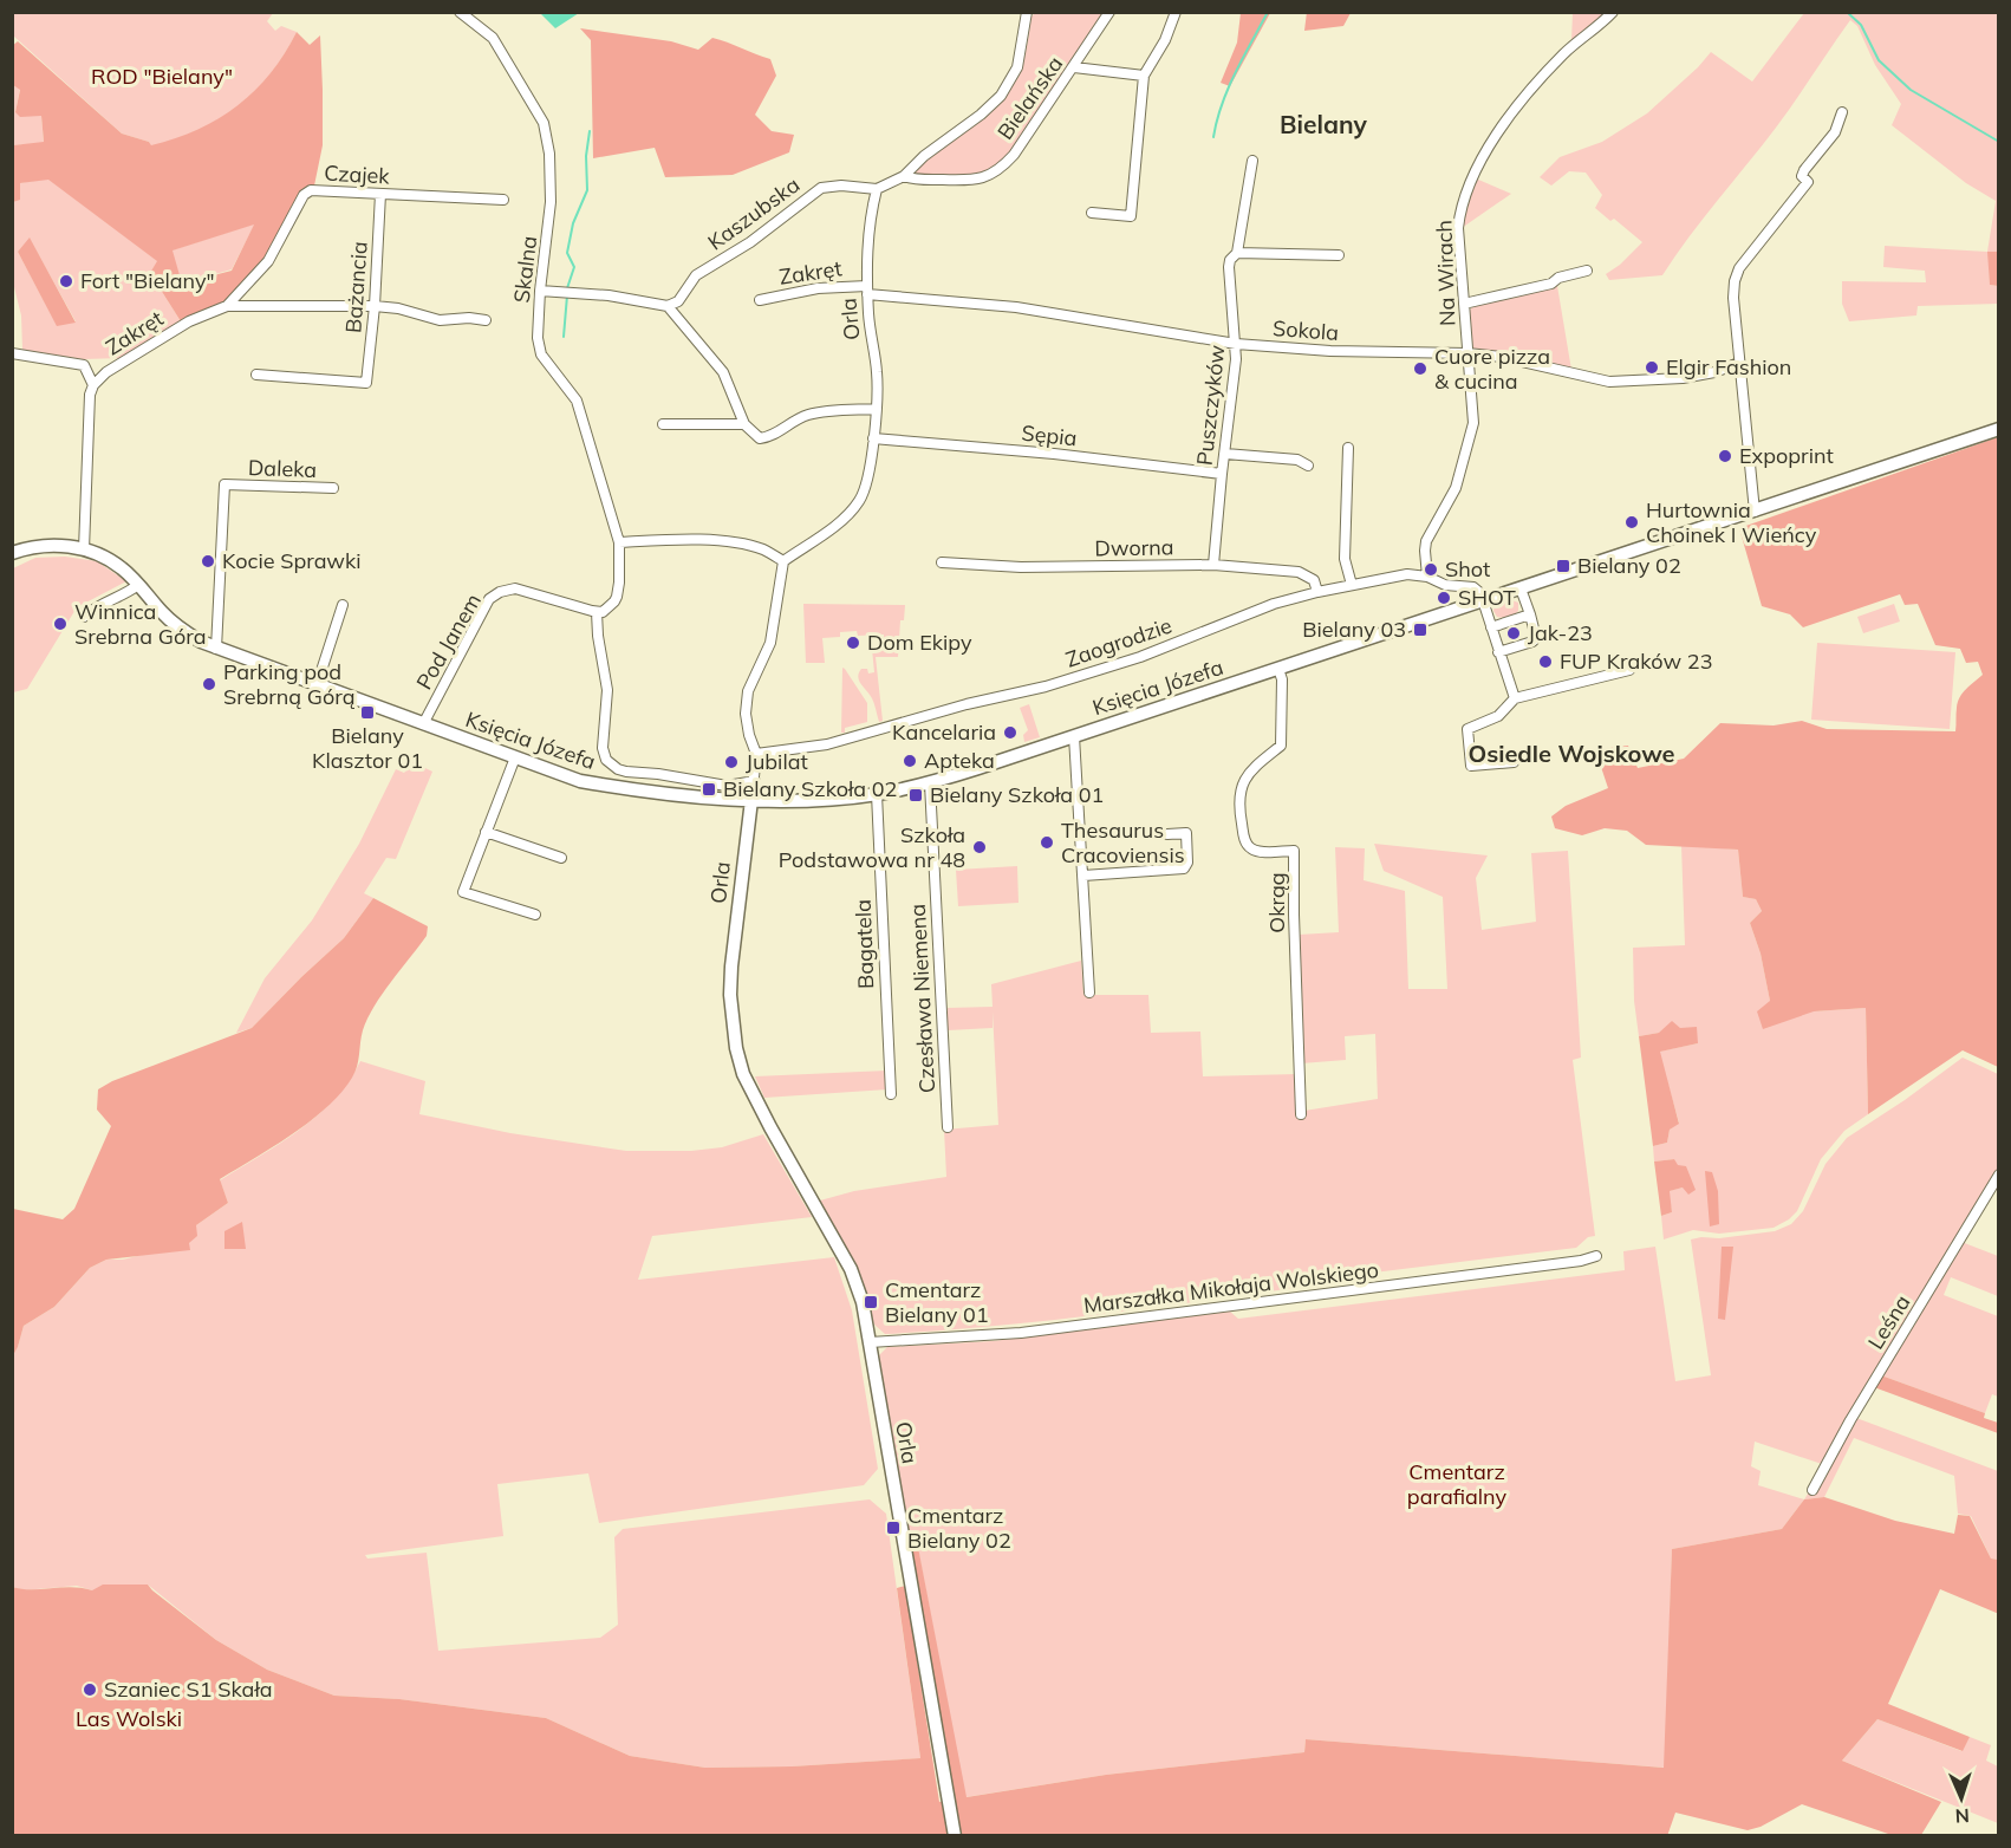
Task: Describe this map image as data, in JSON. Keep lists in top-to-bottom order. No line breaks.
{"streets":{"street":["Bielańska","Czajek","Kaszubska","Skalna","Zakręt","Na Wirach","Bażancia","Orla","Sokola","Puszczyków","Sępia","Daleka","Dworna","Pod Janem","Zaogrodzie","Księcia Józefa","Okrąg","Bagatela","Czesława Niemena","Marszałka Mikołaja Wolskiego","Leśna"]},"crossings":[["Czajek","Zakręt"],["Czajek","Bażancia"],["Kaszubska","Orla"],["Zakręt","Bażancia"],["Zakręt","Orla"],["Zakręt","Sokola"],["Na Wirach","Sokola"],["Na Wirach","Zaogrodzie"],["Orla","Sokola"],["Orla","Sępia"],["Orla","Zaogrodzie"],["Orla","Księcia Józefa"],["Orla","Marszałka Mikołaja Wolskiego"],["Sokola","Puszczyków"],["Puszczyków","Sępia"],["Puszczyków","Dworna"],["Daleka","Księcia Józefa"],["Dworna","Zaogrodzie"],["Pod Janem","Księcia Józefa"],["Zaogrodzie","Księcia Józefa"],["Księcia Józefa","Okrąg"],["Księcia Józefa","Bagatela"],["Księcia Józefa","Czesława Niemena"]],"districts":["Bielany","Osiedle Wojskowe"],"parks":["ROD \"Bielany\"","Cmentarz parafialny","Las Wolski"],"places":{"other":["Fort \"Bielany\"","Elgir Fashion","Cuore pizza & cucina","Expoprint","Hurtownia Choinek I Wieńcy","Kocie Sprawki","Shot","SHOT","Winnica Srebrna Góra","Jak-23","Dom Ekipy","FUP Kraków 23","Parking pod Srebrną Górą","Kancelaria","Apteka","Jubilat","Thesaurus Cracoviensis","Szkoła Podstawowa nr 48","Szaniec S1 Skała"],"transit":["Bielany 02","Bielany 03","Bielany Klasztor 01","Bielany Szkoła 02","Bielany Szkoła 01","Cmentarz Bielany 01","Cmentarz Bielany 02"]},"north":"bottom"}
